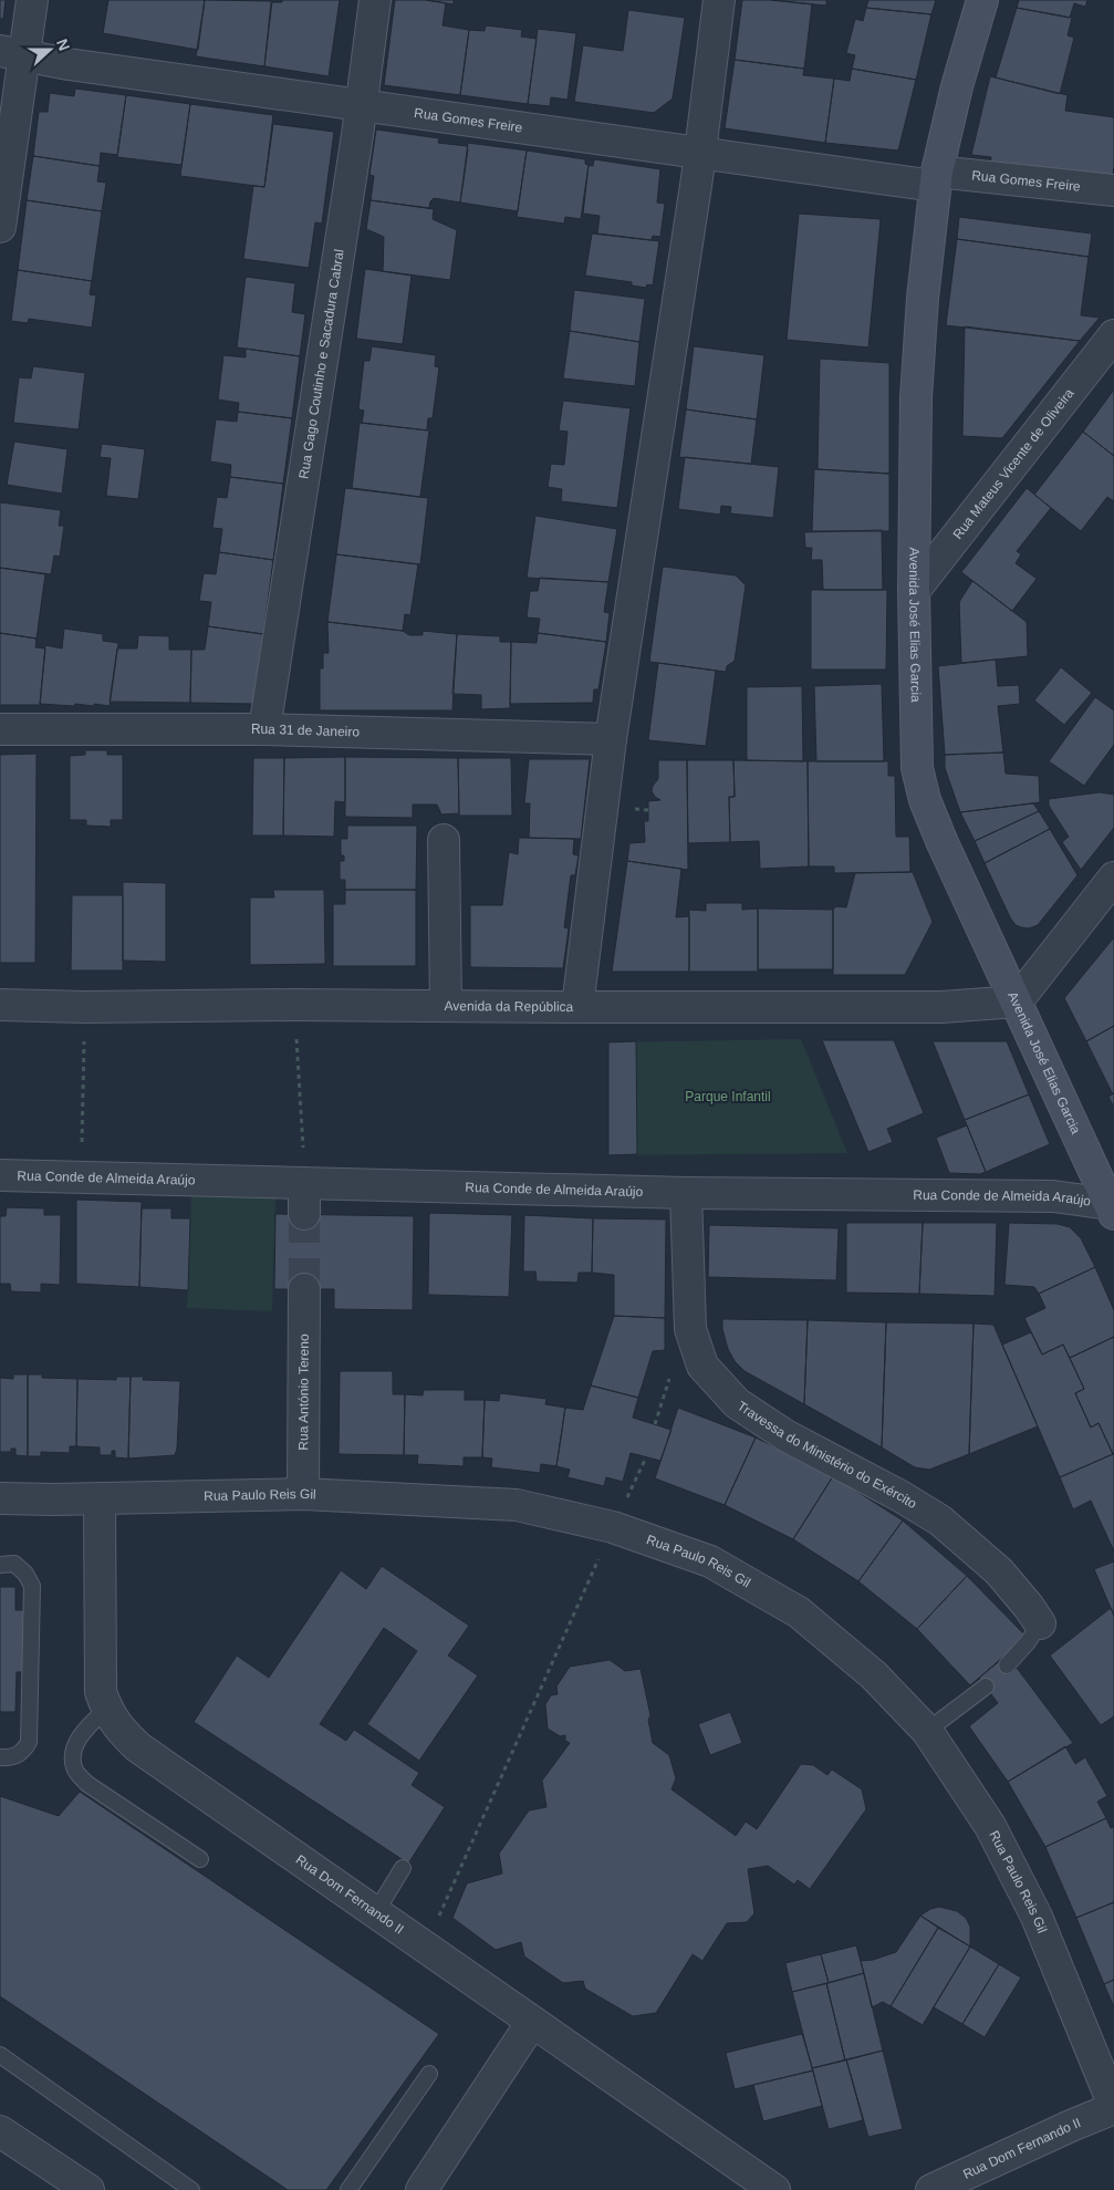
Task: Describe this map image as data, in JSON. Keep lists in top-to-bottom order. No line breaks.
{"streets":{"street":["Rua Gomes Freire","Rua Gago Coutinho e Sacadura Cabral","Rua Mateus Vicente de Oliveira","Avenida José Elias Garcia","Rua 31 de Janeiro","Avenida da República","Rua Conde de Almeida Araújo","Rua António Tereno","Travessa do Ministério do Exército","Rua Paulo Reis Gil","Rua Dom Fernando II"]},"crossings":[["Rua Gomes Freire","Rua Gago Coutinho e Sacadura Cabral"],["Rua Gomes Freire","Avenida José Elias Garcia"],["Rua Gago Coutinho e Sacadura Cabral","Rua 31 de Janeiro"],["Rua Mateus Vicente de Oliveira","Avenida José Elias Garcia"],["Avenida José Elias Garcia","Avenida da República"],["Avenida José Elias Garcia","Rua Conde de Almeida Araújo"],["Rua Conde de Almeida Araújo","Travessa do Ministério do Exército"],["Rua António Tereno","Rua Paulo Reis Gil"],["Rua Paulo Reis Gil","Rua Dom Fernando II"]],"parks":["Parque Infantil"],"north":"right"}
